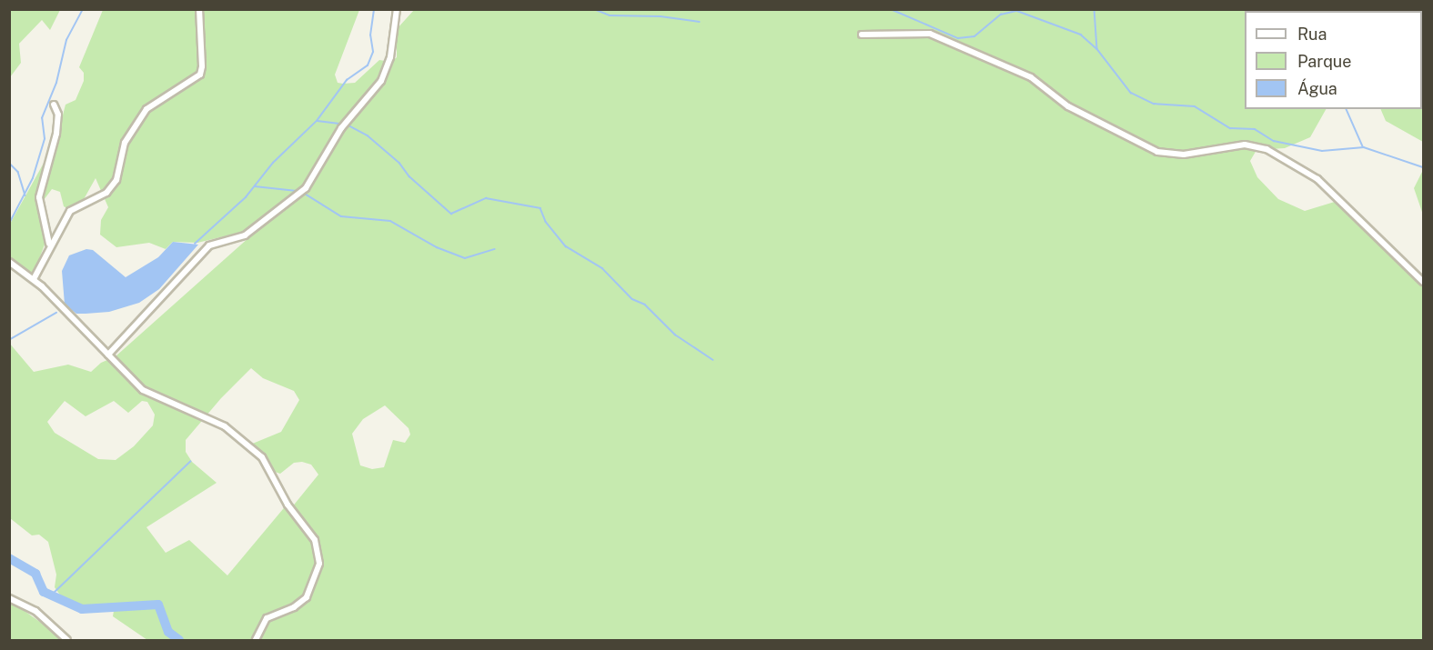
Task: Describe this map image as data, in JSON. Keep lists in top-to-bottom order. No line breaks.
{"legend":["Rua","Parque","Água"]}
